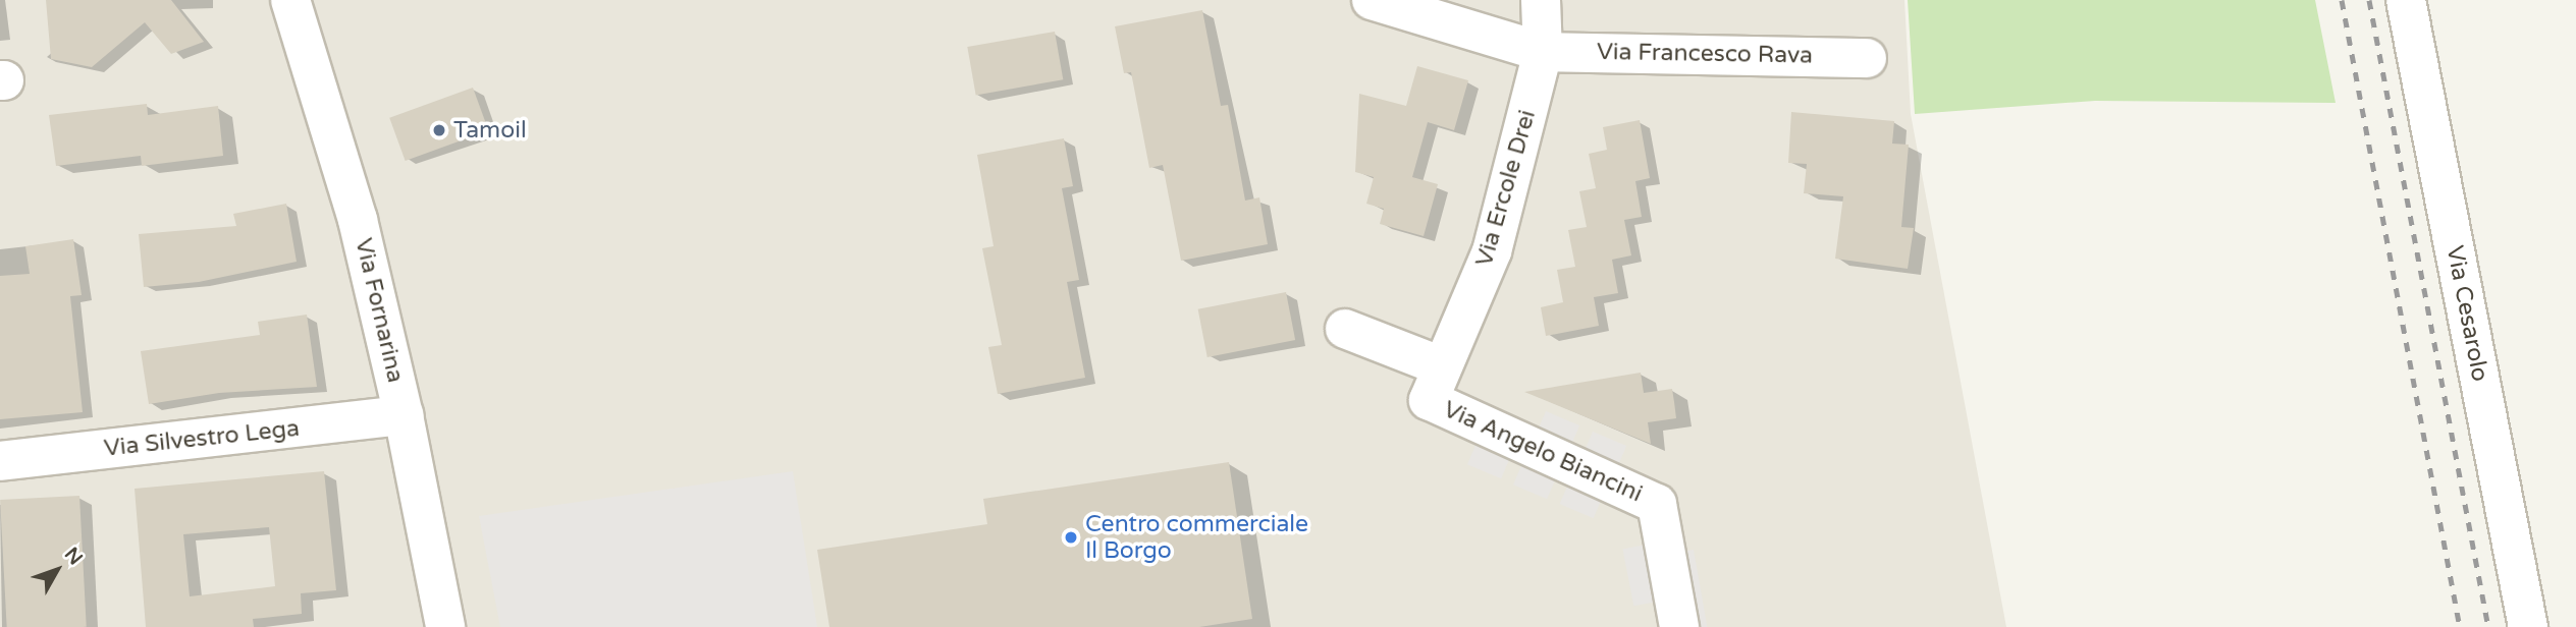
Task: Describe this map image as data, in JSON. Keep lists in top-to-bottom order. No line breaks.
{"streets":{"street":["Via Francesco Rava","Via Ercole Drei","Via Fornarina","Via Cesarolo","Via Silvestro Lega","Via Angelo Biancini"]},"crossings":[["Via Francesco Rava","Via Ercole Drei"],["Via Ercole Drei","Via Angelo Biancini"],["Via Fornarina","Via Silvestro Lega"]],"places":["Tamoil","Centro commerciale Il Borgo"],"north":"top right"}
